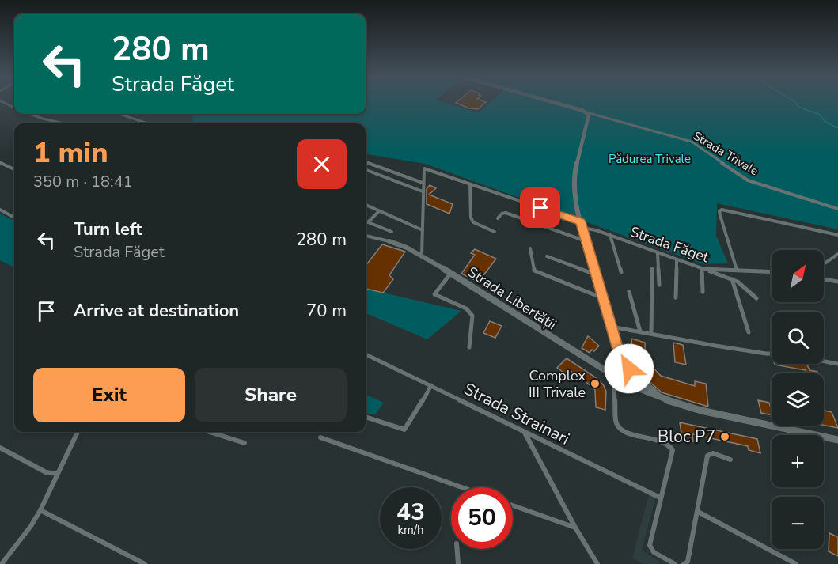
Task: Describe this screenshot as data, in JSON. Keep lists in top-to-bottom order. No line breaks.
{"streets":{"main road":["Strada Trivale","Strada Libertății"],"street":["Strada Făget","Strada Strainari"]},"parks":["Pădurea Trivale"],"places":["Complex III Trivale","Bloc P7"],"north":"top right","page":{"turn":["280 m","Strada Făget"],"heading":["1 min","350 m · 18:41"],"list":[{"name":"Turn left","note":"Strada Făget","value":"280 m"},{"name":"Arrive at destination","value":"70 m"}],"map_buttons":["+","−"],"buttons":["Exit","Share"],"speed":"43 km/h","limit":"50"}}
